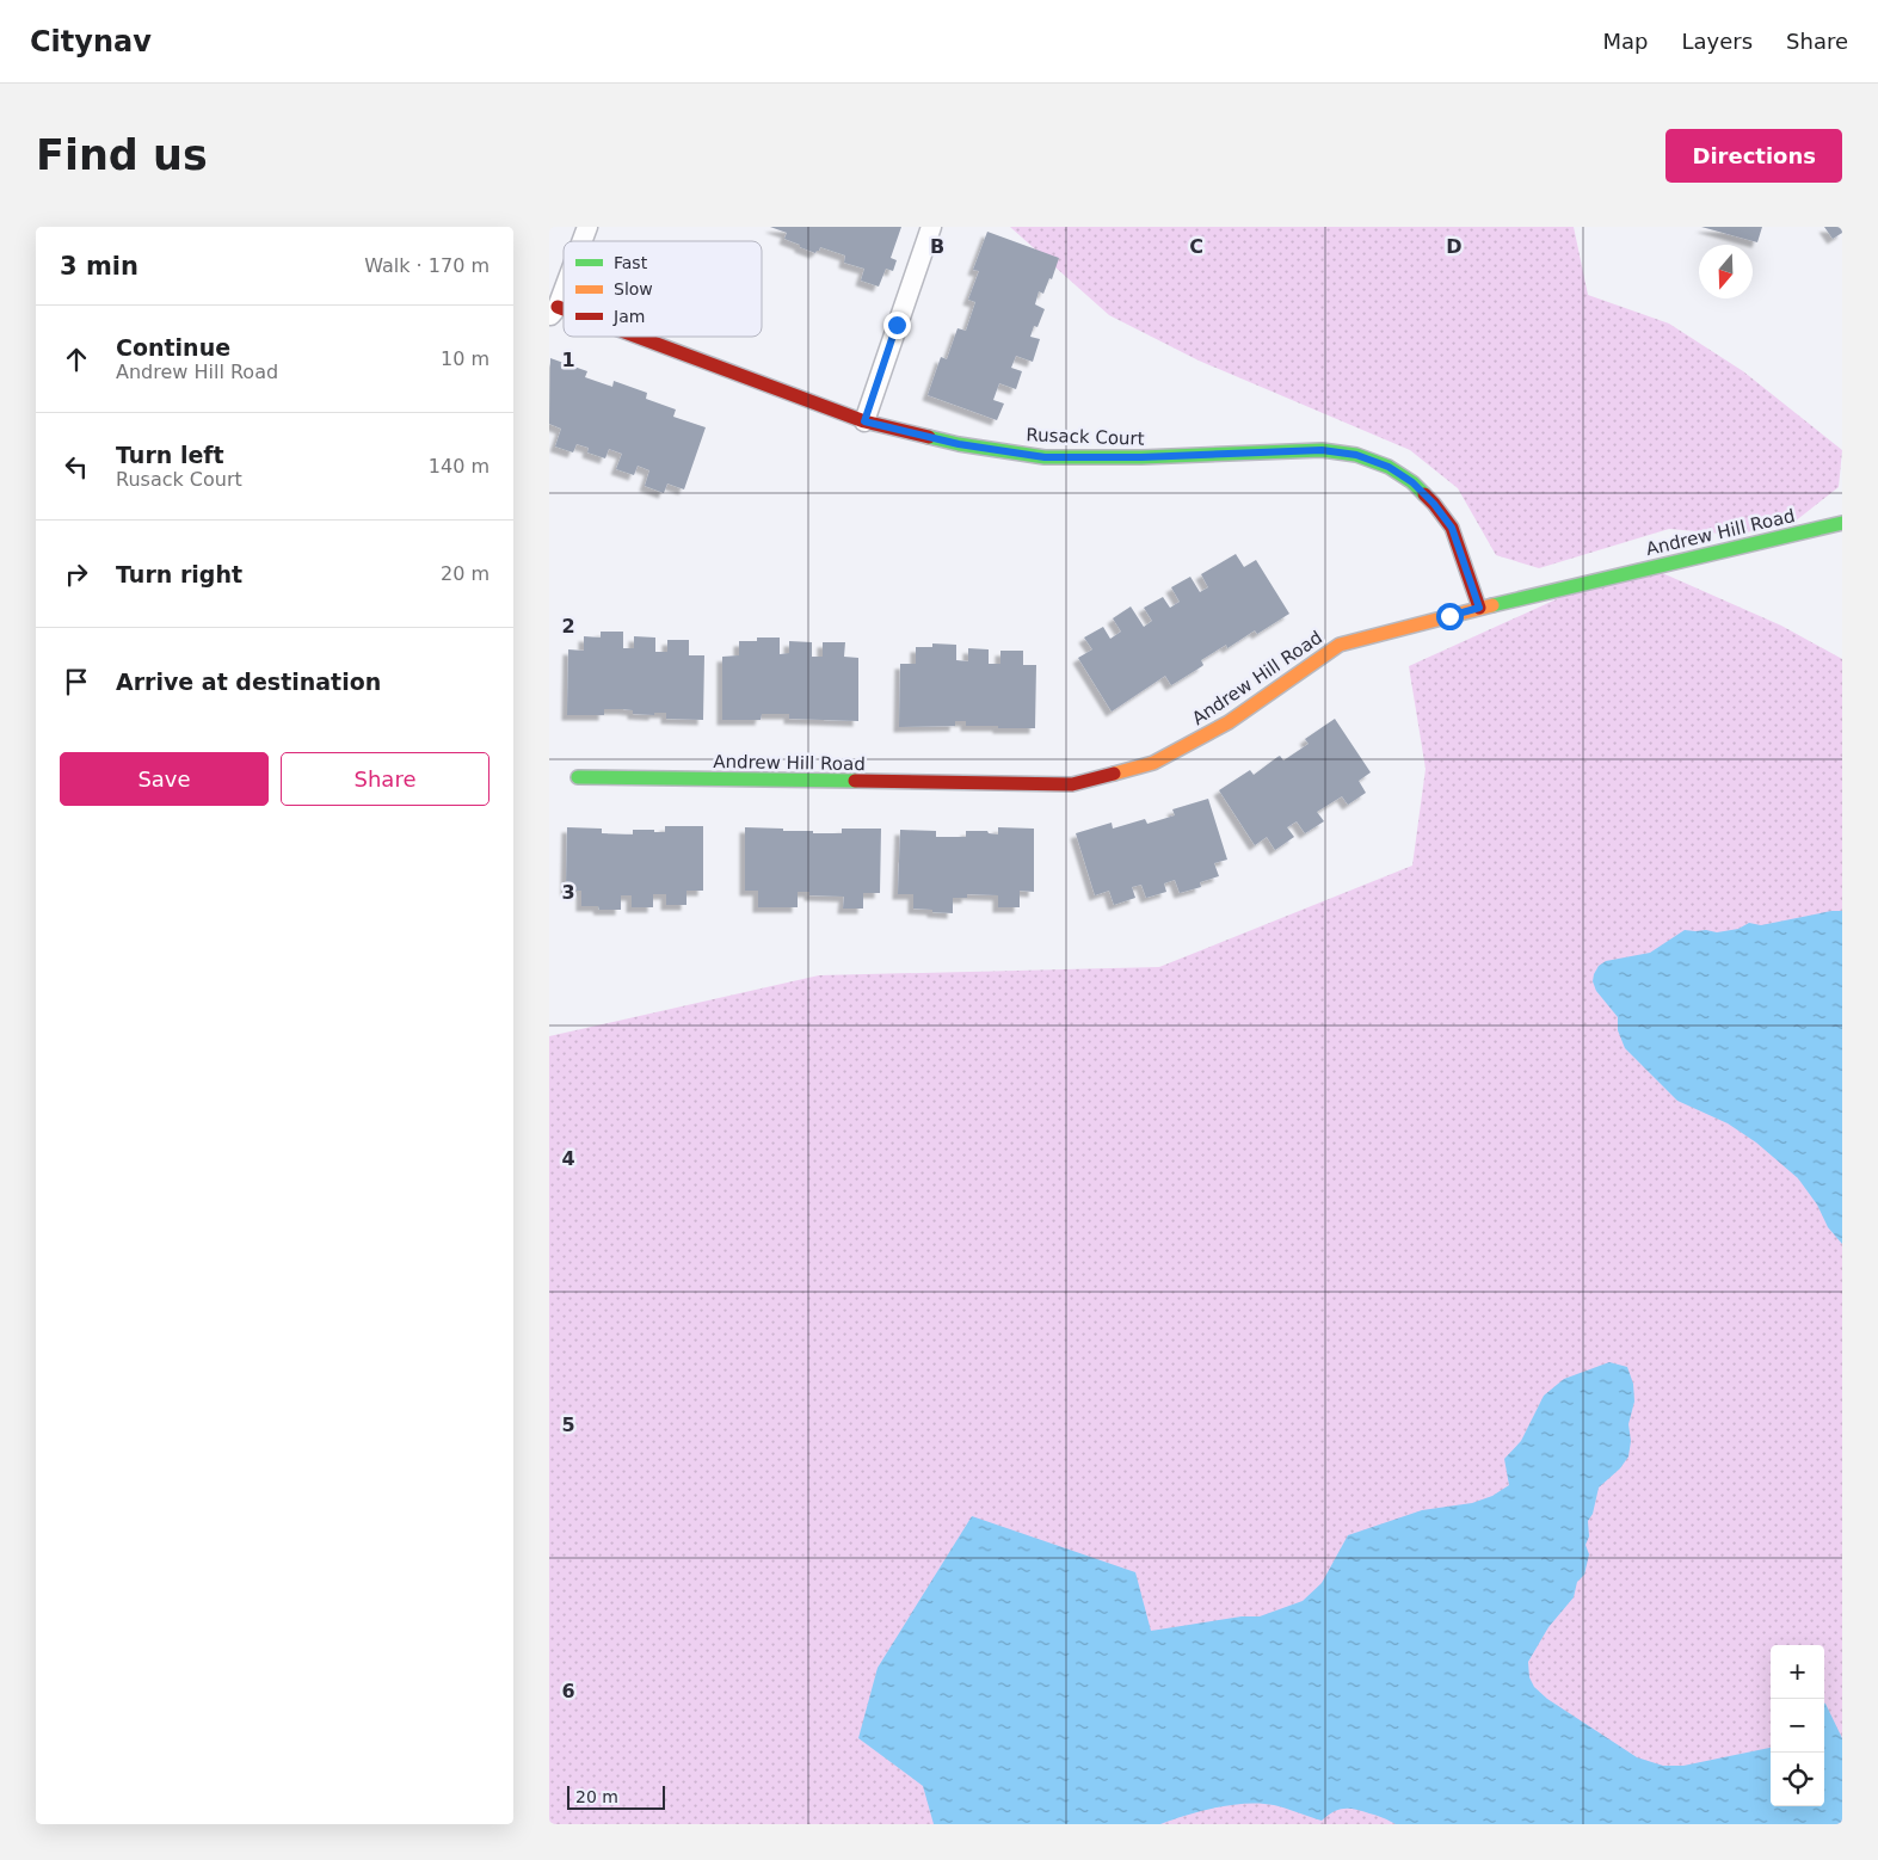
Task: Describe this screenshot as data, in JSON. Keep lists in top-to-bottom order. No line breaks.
{"streets":{"street":["Rusack Court","Andrew Hill Road"]},"crossings":[["Rusack Court","Andrew Hill Road"]],"legend":["Fast","Slow","Jam"],"scale_bar":"20 m","north":"bottom","page":{"header":"Citynav","nav":["Map","Layers","Share"],"buttons":["Directions",["Save","Share"]],"title":"Find us","heading":["3 min","Walk · 170 m"],"list":[["Continue","Andrew Hill Road","10 m"],["Turn left","Rusack Court","140 m"],["Turn right","20 m"],"Arrive at destination"],"map_buttons":["+","−"],"scale":"20 m"},"grid":{"columns":["B","C","D"],"rows":["1","2","3","4","5","6"]}}
